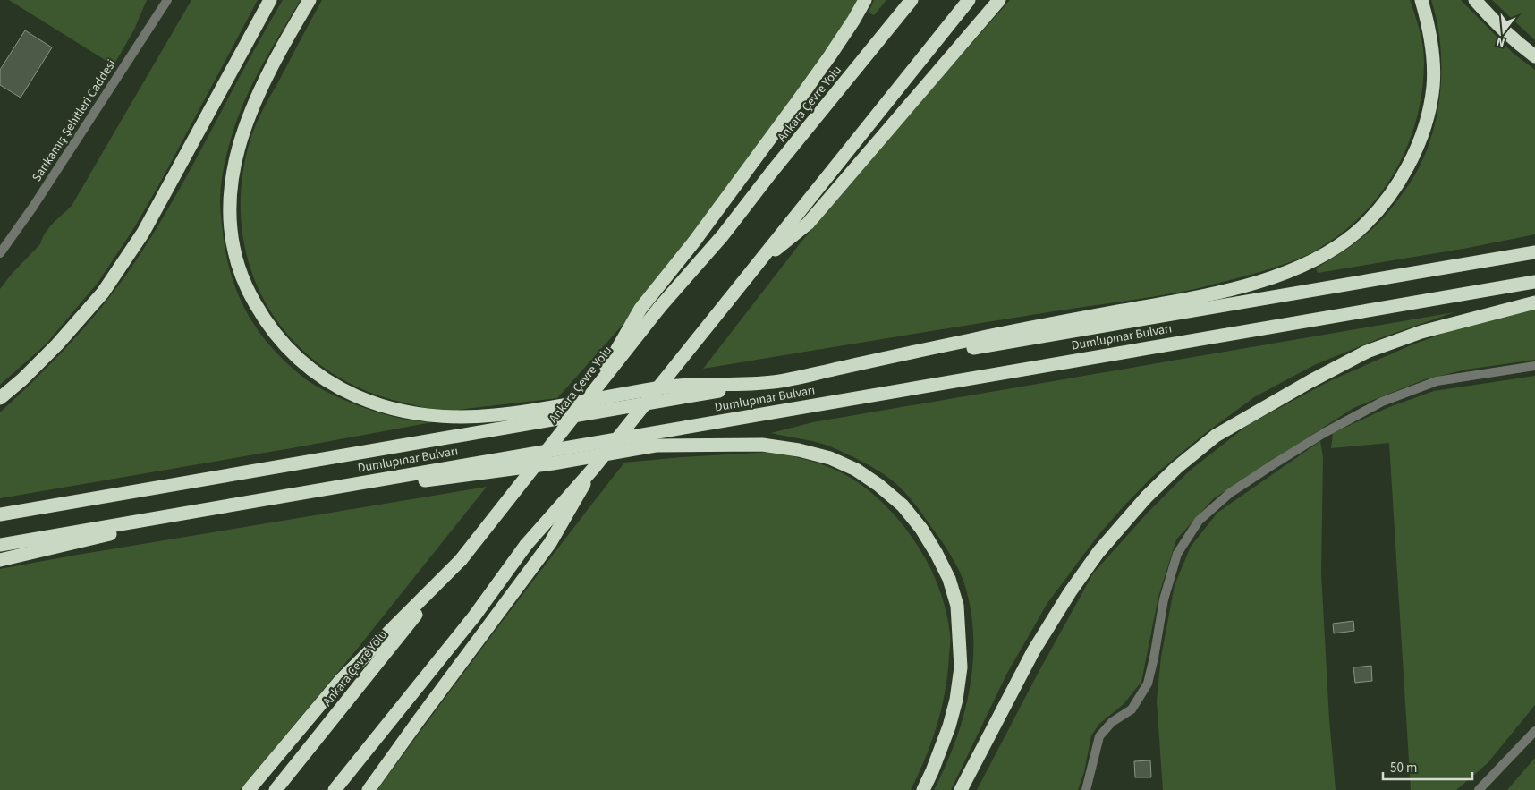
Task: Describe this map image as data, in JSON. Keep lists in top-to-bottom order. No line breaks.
{"streets":{"highway":["Ankara Çevre Yolu","Dumlupınar Bulvarı"],"street":["Sarıkamış Şehitleri Caddesi"]},"scale_bar":"50 m","north":"bottom"}
